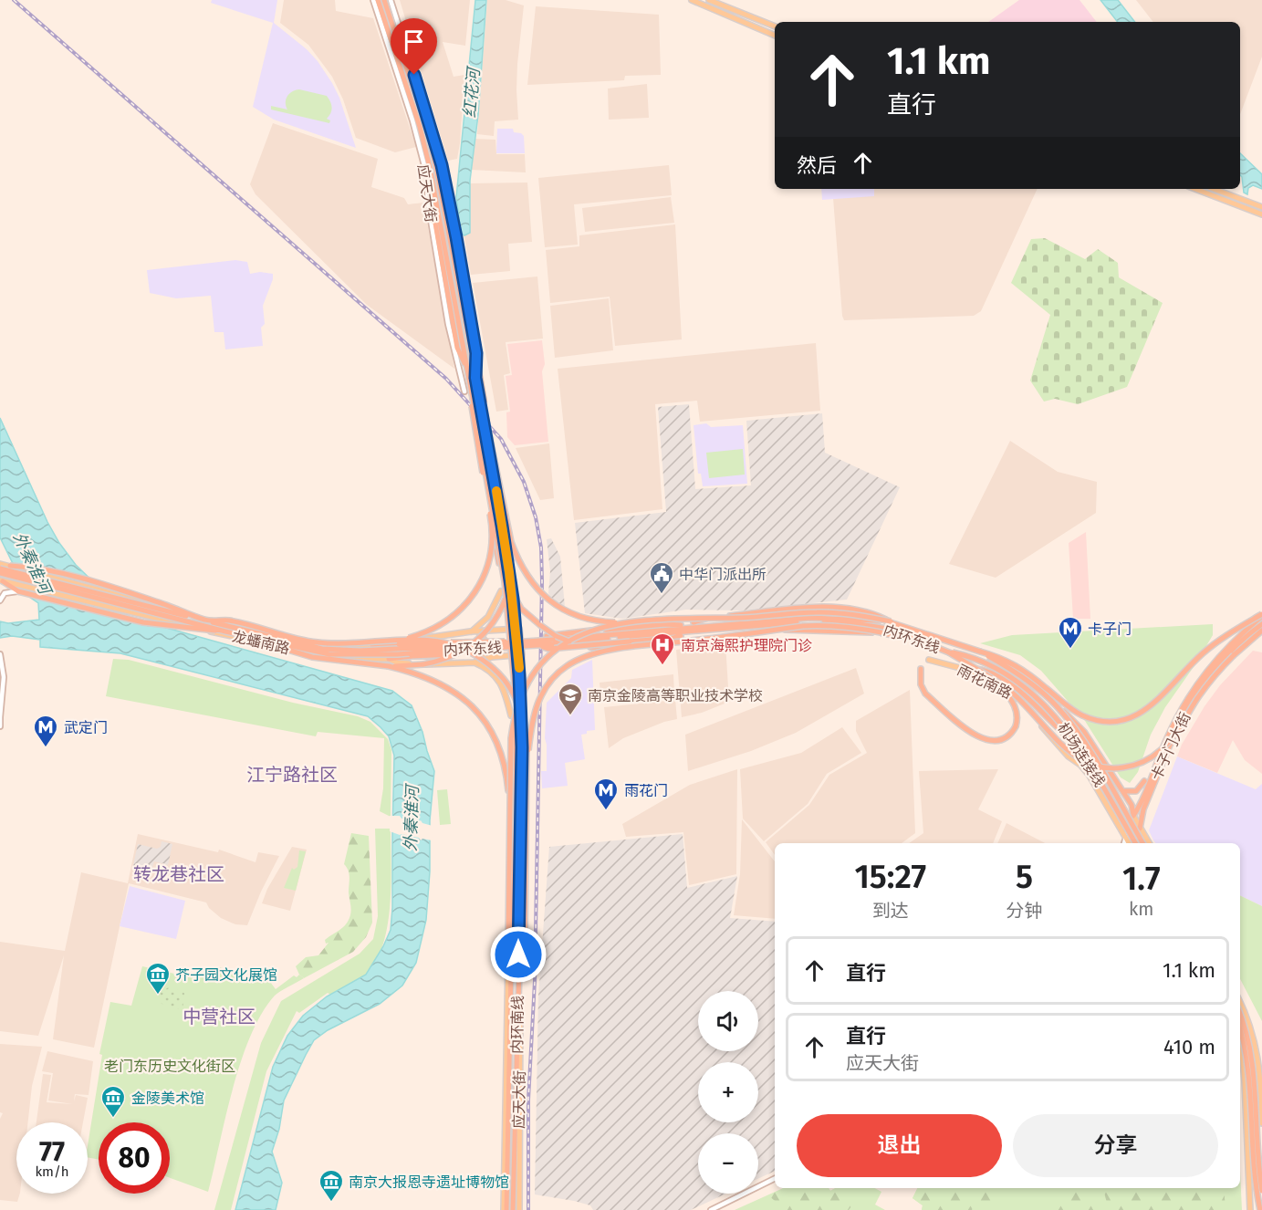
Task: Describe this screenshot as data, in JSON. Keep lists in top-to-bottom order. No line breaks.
{"streets":{"highway":["内环东线","卡子门大街","机场连接线","内环南线"],"main road":["应天大街","龙蟠南路","雨花南路"]},"crossings":[["应天大街","龙蟠南路"],["应天大街","内环南线"],["内环东线","机场连接线"]],"districts":["江宁路社区","转龙巷社区","中营社区"],"water":["红花河","外秦淮河"],"parks":["老门东历史文化街区"],"places":{"public building":["中华门派出所"],"metro station":["卡子门","武定门","雨花门"],"hospital":["南京海熙护理院门诊"],"school or university":["南京金陵高等职业技术学校"],"museum":["芥子园文化展馆","金陵美术馆","南京大报恩寺遗址博物馆"]},"page":{"turn":["1.1 km","直行"],"then":"然后","eta":["15:27","到达","5","分钟","1.7","km"],"list":[{"name":"直行","value":"1.1 km"},{"name":"直行","note":"应天大街","value":"410 m"}],"map_buttons":["+","−"],"buttons":["退出","分享"],"speed":"77 km/h","limit":"80"}}
